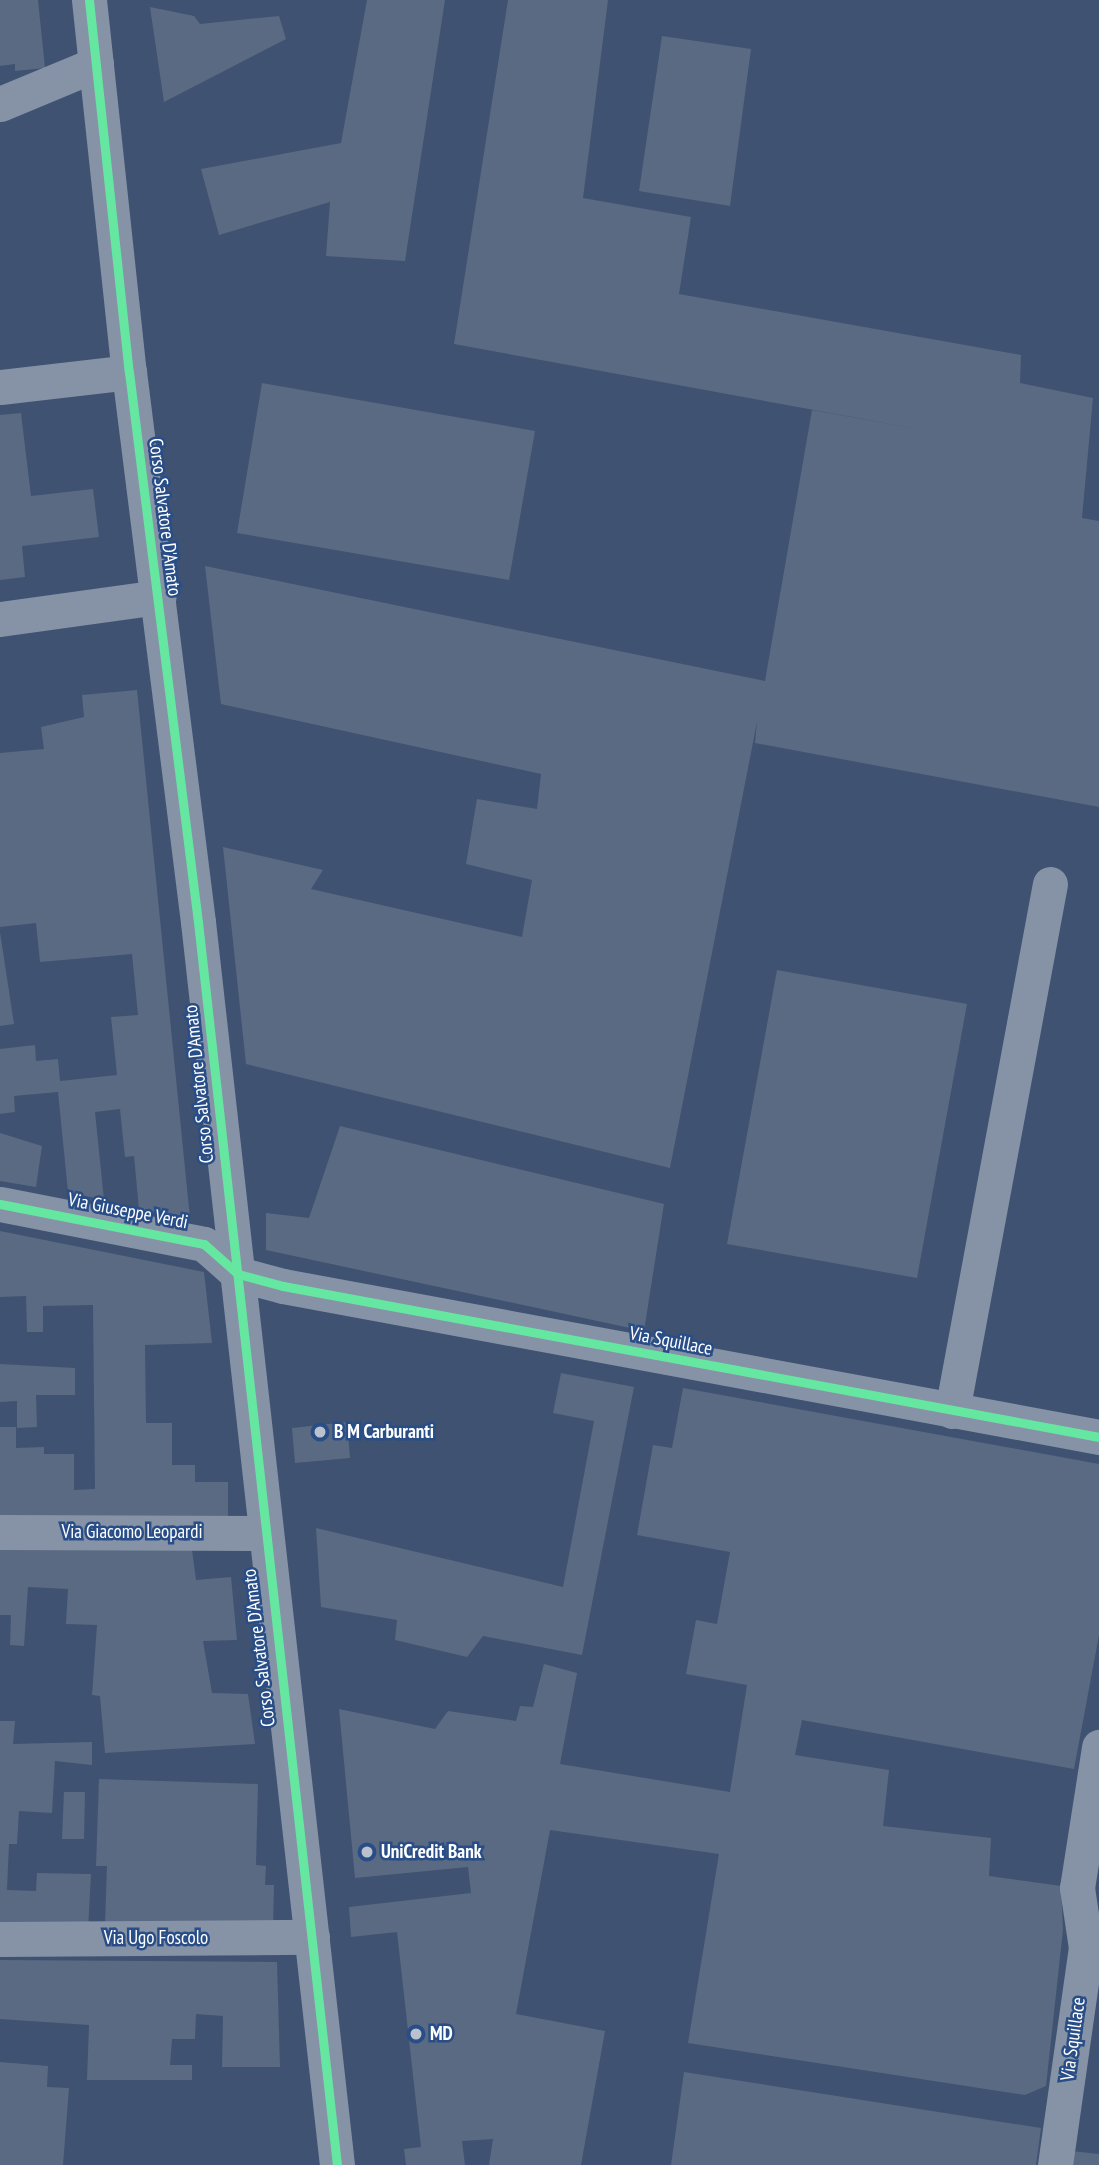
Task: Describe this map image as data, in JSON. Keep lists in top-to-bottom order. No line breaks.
{"streets":{"street":["Corso Salvatore D'Amato","Via Giuseppe Verdi","Via Squillace","Via Giacomo Leopardi","Via Ugo Foscolo"]},"crossings":[["Corso Salvatore D'Amato","Via Giuseppe Verdi"],["Corso Salvatore D'Amato","Via Squillace"],["Corso Salvatore D'Amato","Via Giacomo Leopardi"],["Corso Salvatore D'Amato","Via Ugo Foscolo"],["Via Giuseppe Verdi","Via Squillace"]],"places":["B M Carburanti","UniCredit Bank","MD"]}
